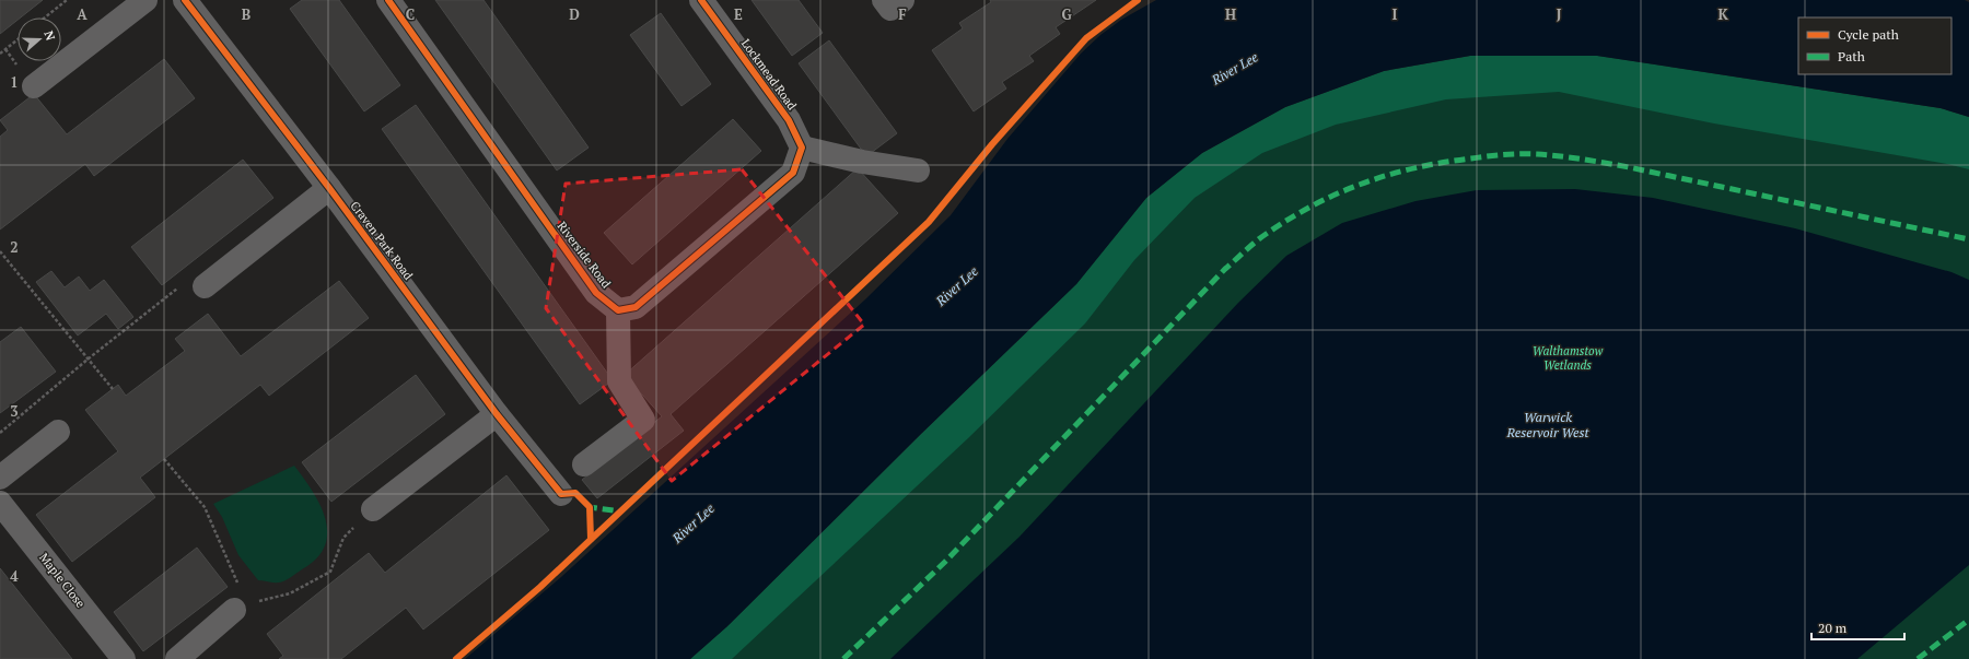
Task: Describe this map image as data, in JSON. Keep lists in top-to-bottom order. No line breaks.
{"streets":{"street":["Lockmead Road","Craven Park Road","Riverside Road","Maple Close"]},"water":["River Lee","Warwick Reservoir West"],"parks":["Walthamstow Wetlands"],"legend":["Cycle path","Path"],"scale_bar":"20 m","north":"right","grid":{"columns":["A","B","C","D","E","F","G","H","I","J","K"],"rows":["1","2","3","4"]}}
